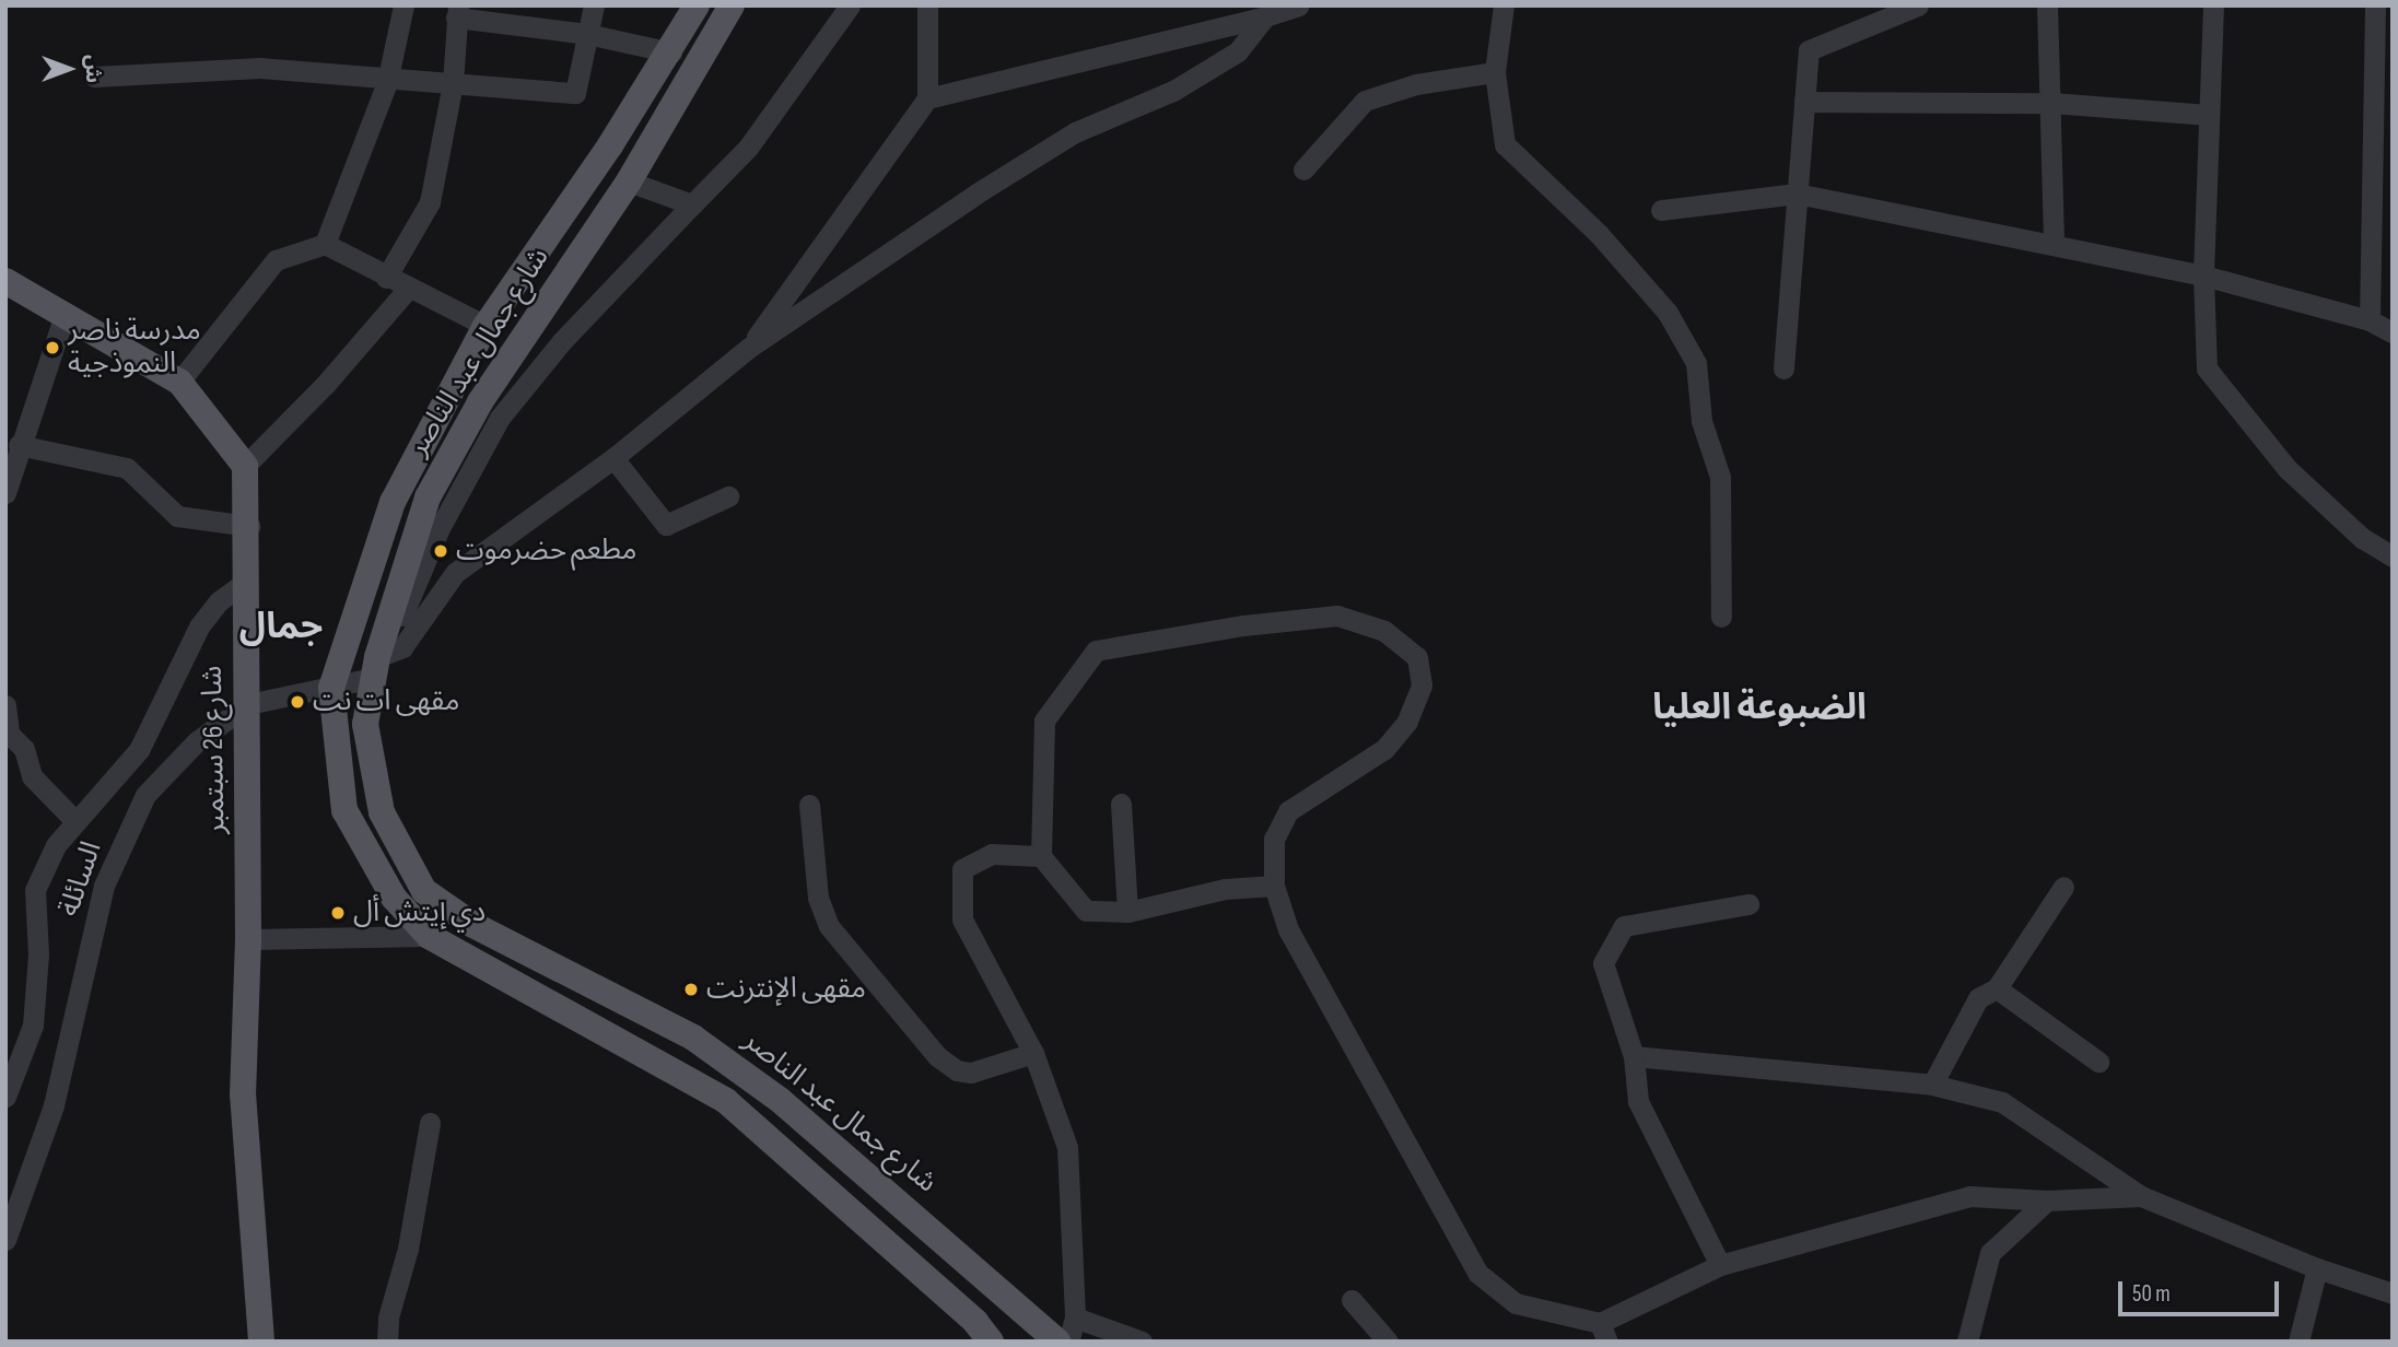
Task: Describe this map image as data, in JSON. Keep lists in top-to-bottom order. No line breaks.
{"streets":{"main road":["شارع جمال عبد الناصر","شارع 26 سبتمبر"],"street":["السائلة"]},"crossings":[["شارع جمال عبد الناصر","السائلة"],["شارع 26 سبتمبر","السائلة"]],"districts":["جمال","الضبوعة العليا"],"places":["مدرسة ناصر النموذجية","مطعم حضرموت","مقهى ات نت","دي إيتش أل","مقهى الإنترنت"],"scale_bar":"50 m","north":"right"}
